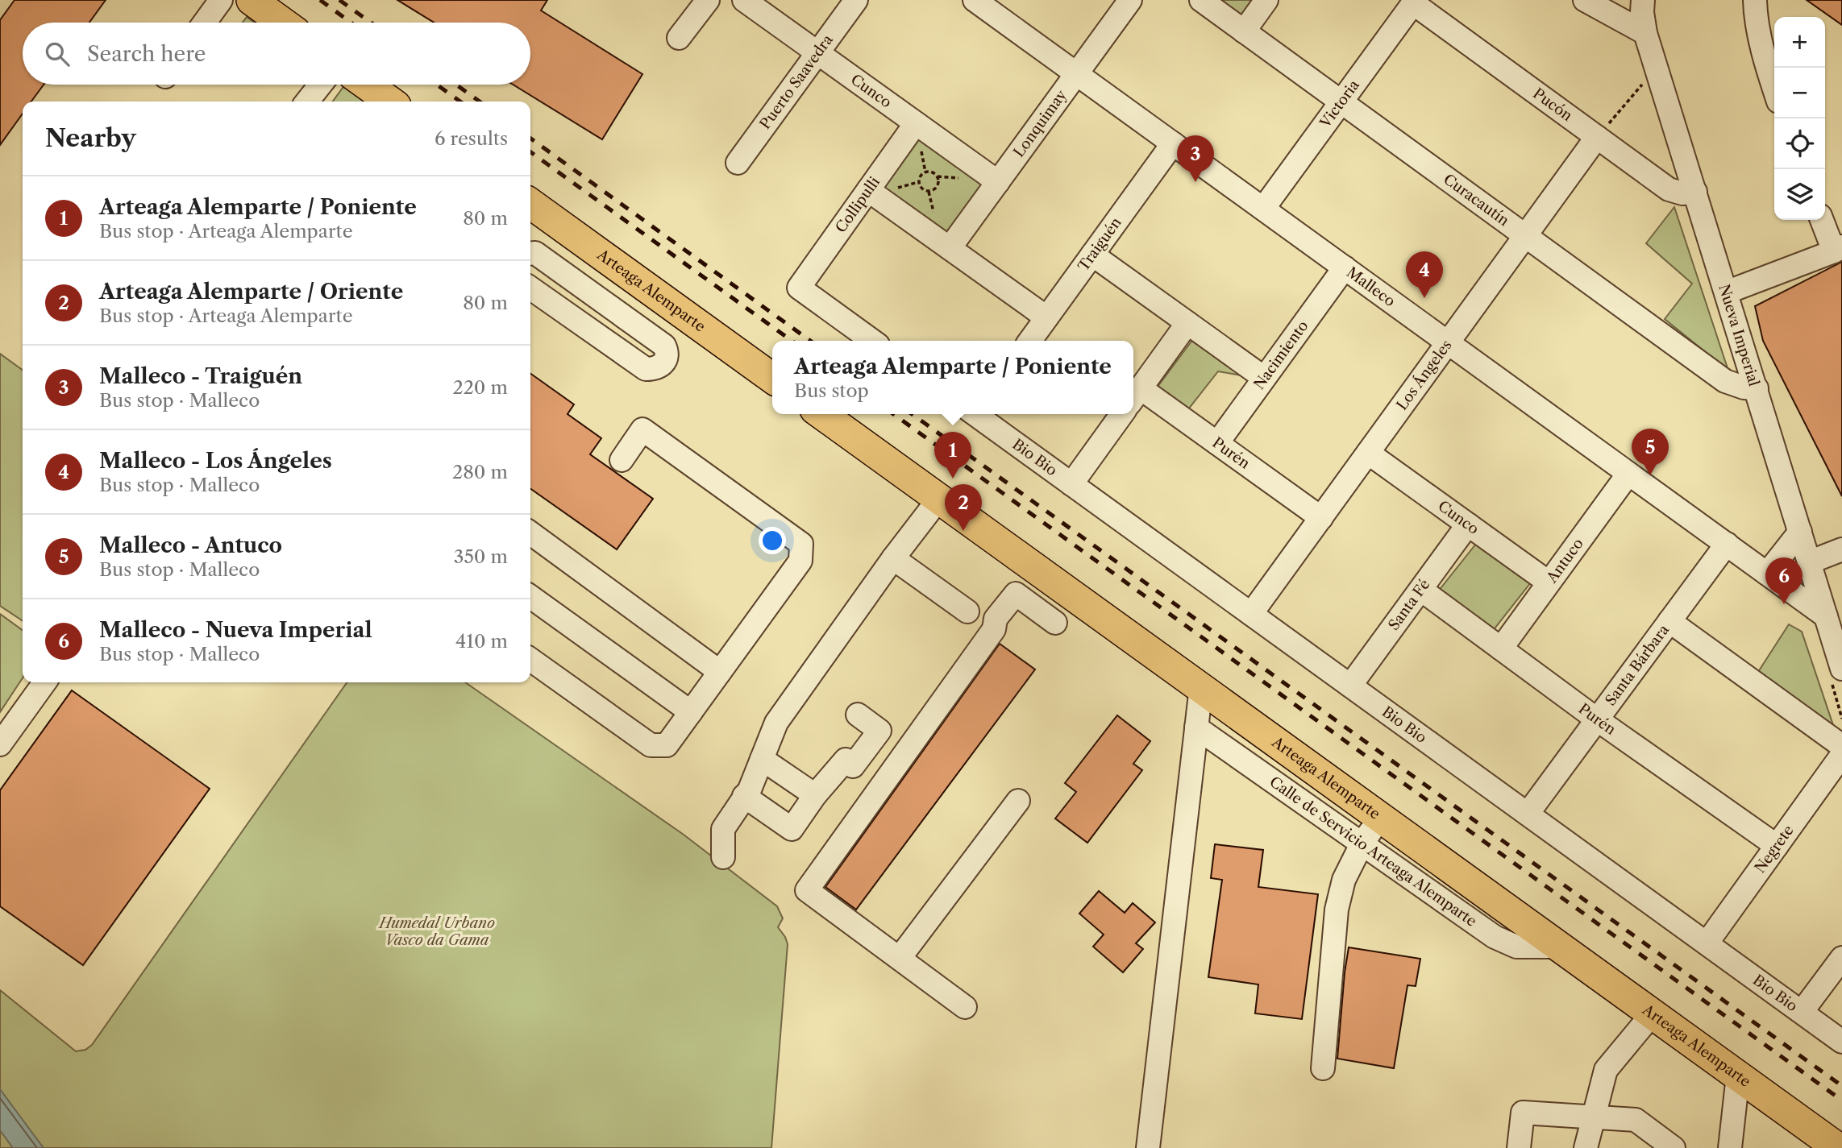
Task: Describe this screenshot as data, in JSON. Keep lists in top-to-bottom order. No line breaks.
{"streets":{"main road":["Arteaga Alemparte"],"street":["Puerto Saavedra","Cunco","Pucón","Victoria","Lonquimay","Curacautín","Collipulli","Traiguén","Malleco","Nueva Imperial","Nacimiento","Los Ángeles","Purén","Bio Bio","Antuco","Santa Fé","Santa Bárbara","Negrete","Calle de Servicio Arteaga Alemparte"]},"crossings":[["Puerto Saavedra","Cunco"],["Cunco","Lonquimay"],["Cunco","Collipulli"],["Cunco","Los Ángeles"],["Cunco","Antuco"],["Cunco","Santa Fé"],["Pucón","Victoria"],["Pucón","Nueva Imperial"],["Pucón","Los Ángeles"],["Victoria","Curacautín"],["Victoria","Malleco"],["Lonquimay","Malleco"],["Curacautín","Nueva Imperial"],["Curacautín","Los Ángeles"],["Traiguén","Malleco"],["Malleco","Nueva Imperial"],["Malleco","Nacimiento"],["Malleco","Los Ángeles"],["Malleco","Antuco"],["Malleco","Santa Bárbara"],["Arteaga Alemparte","Calle de Servicio Arteaga Alemparte"],["Nacimiento","Purén"],["Los Ángeles","Purén"],["Los Ángeles","Bio Bio"],["Purén","Antuco"],["Purén","Santa Fé"],["Purén","Santa Bárbara"],["Purén","Negrete"],["Bio Bio","Santa Fé"],["Bio Bio","Santa Bárbara"],["Bio Bio","Negrete"]],"parks":["Humedal Urbano Vasco da Gama"],"page":{"map_buttons":["+","−"],"search":"Search here","heading":["Nearby","6 results"],"pins":["3","4","5","1","2","6"],"list":[{"mark":"1","name":"Arteaga Alemparte / Poniente","note":"Bus stop · Arteaga Alemparte","value":"80 m"},{"mark":"2","name":"Arteaga Alemparte / Oriente","note":"Bus stop · Arteaga Alemparte","value":"80 m"},{"mark":"3","name":"Malleco - Traiguén","note":"Bus stop · Malleco","value":"220 m"},{"mark":"4","name":"Malleco - Los Ángeles","note":"Bus stop · Malleco","value":"280 m"},{"mark":"5","name":"Malleco - Antuco","note":"Bus stop · Malleco","value":"350 m"},{"mark":"6","name":"Malleco - Nueva Imperial","note":"Bus stop · Malleco","value":"410 m"}],"popup":["Arteaga Alemparte / Poniente","Bus stop"]}}
